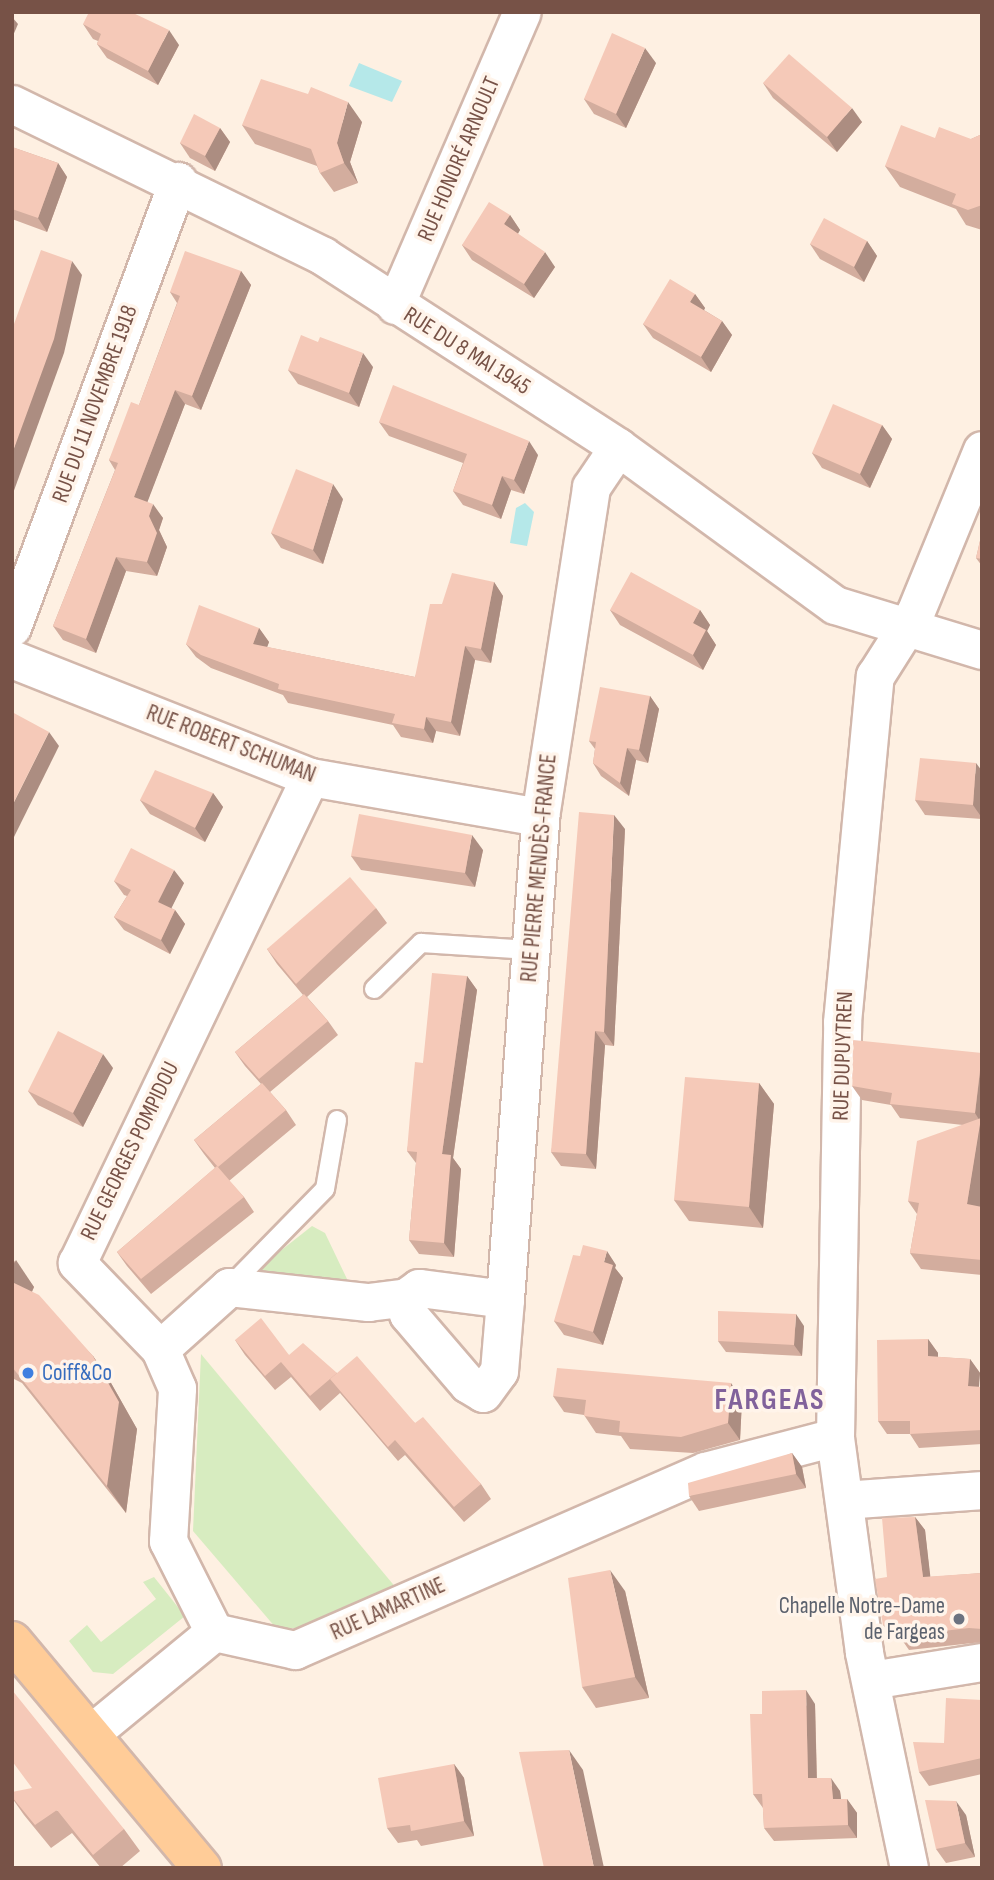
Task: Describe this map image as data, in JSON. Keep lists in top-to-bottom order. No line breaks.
{"streets":{"street":["RUE HONORÉ ARNOULT","RUE DU 8 MAI 1945","RUE DU 11 NOVEMBRE 1918","RUE ROBERT SCHUMAN","RUE PIERRE MENDÈS-FRANCE","RUE DUPUYTREN","RUE GEORGES POMPIDOU","RUE LAMARTINE"]},"crossings":[["RUE HONORÉ ARNOULT","RUE DU 8 MAI 1945"],["RUE DU 8 MAI 1945","RUE DU 11 NOVEMBRE 1918"],["RUE DU 8 MAI 1945","RUE PIERRE MENDÈS-FRANCE"],["RUE DU 8 MAI 1945","RUE DUPUYTREN"],["RUE ROBERT SCHUMAN","RUE PIERRE MENDÈS-FRANCE"],["RUE ROBERT SCHUMAN","RUE GEORGES POMPIDOU"],["RUE DUPUYTREN","RUE LAMARTINE"],["RUE GEORGES POMPIDOU","RUE LAMARTINE"]],"districts":["FARGEAS"],"places":["Coiff&Co","Chapelle Notre-Dame de Fargeas"]}
